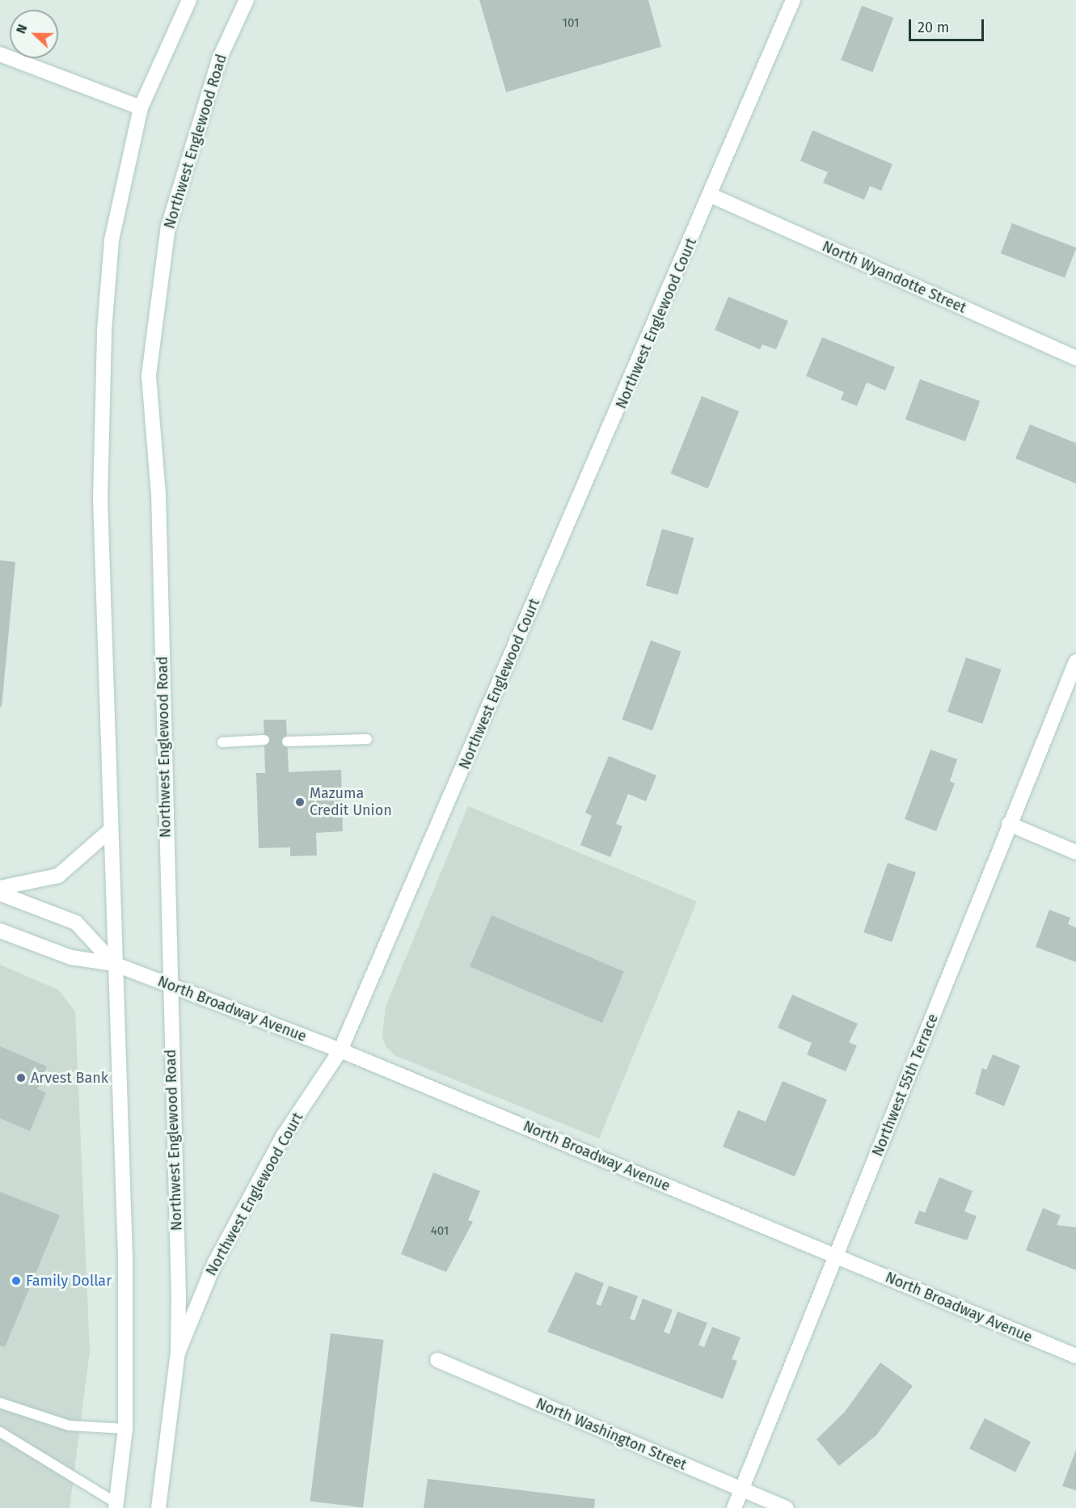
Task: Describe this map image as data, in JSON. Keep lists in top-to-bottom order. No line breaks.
{"streets":{"street":["Northwest Englewood Road","North Wyandotte Street","Northwest Englewood Court","North Broadway Avenue","Northwest 55th Terrace","North Washington Street"]},"crossings":[["Northwest Englewood Road","Northwest Englewood Court"],["Northwest Englewood Road","North Broadway Avenue"],["North Wyandotte Street","Northwest Englewood Court"],["Northwest Englewood Court","North Broadway Avenue"],["North Broadway Avenue","Northwest 55th Terrace"],["Northwest 55th Terrace","North Washington Street"]],"places":["Mazuma Credit Union","Arvest Bank","Family Dollar"],"house_numbers":["101","401"],"scale_bar":"20 m","north":"left"}
